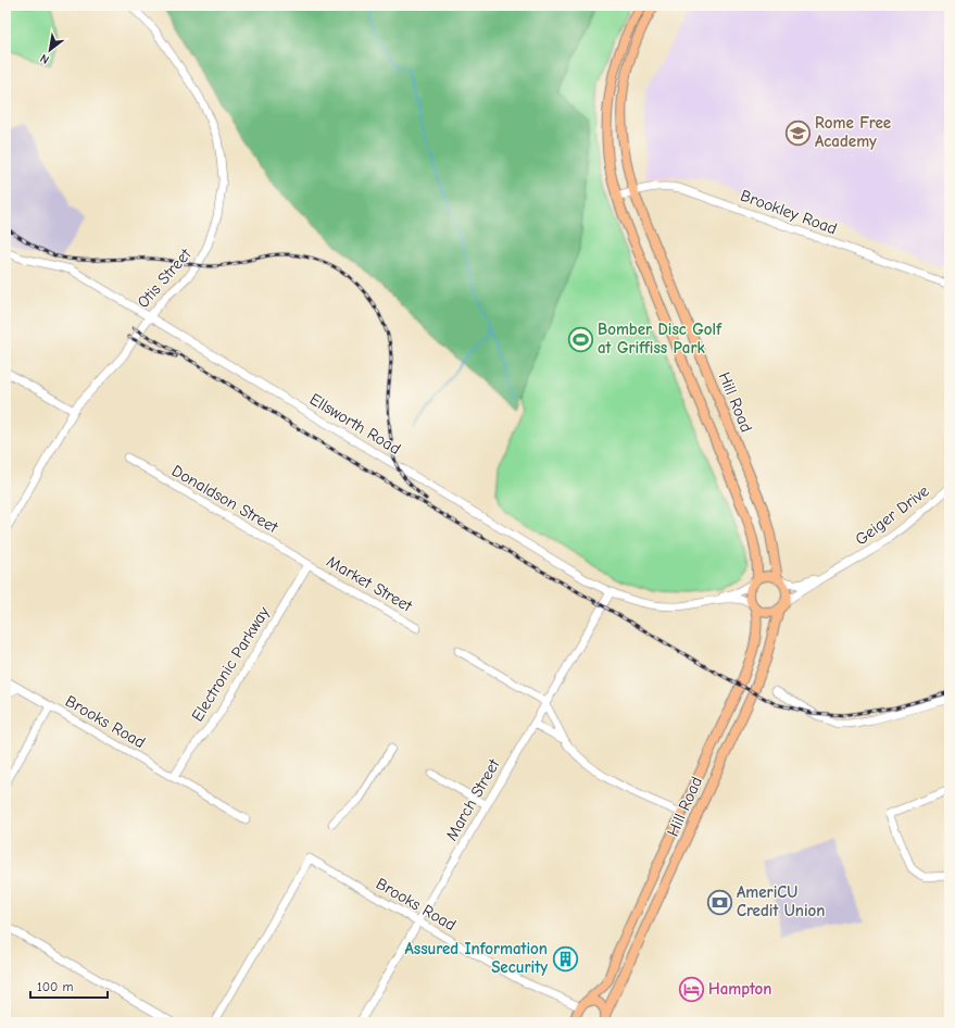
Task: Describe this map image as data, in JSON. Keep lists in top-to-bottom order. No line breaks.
{"streets":{"main road":["Hill Road"],"street":["Brookley Road","Otis Street","Ellsworth Road","Donaldson Street","Geiger Drive","Market Street","Electronic Parkway","Brooks Road","March Street"]},"crossings":[["Brookley Road","Hill Road"],["Otis Street","Ellsworth Road"],["Hill Road","Ellsworth Road"],["Hill Road","Geiger Drive"],["Hill Road","Brooks Road"],["Ellsworth Road","Geiger Drive"],["Ellsworth Road","March Street"],["Donaldson Street","Market Street"],["Donaldson Street","Electronic Parkway"],["Market Street","Electronic Parkway"],["Electronic Parkway","Brooks Road"],["Brooks Road","March Street"]],"places":{"school or university":["Rome Free Academy"],"sports":["Bomber Disc Golf at Griffiss Park"],"bank":["AmeriCU Credit Union"],"building":["Assured Information Security"],"hotel":["Hampton"]},"scale_bar":"100 m","north":"bottom left"}
